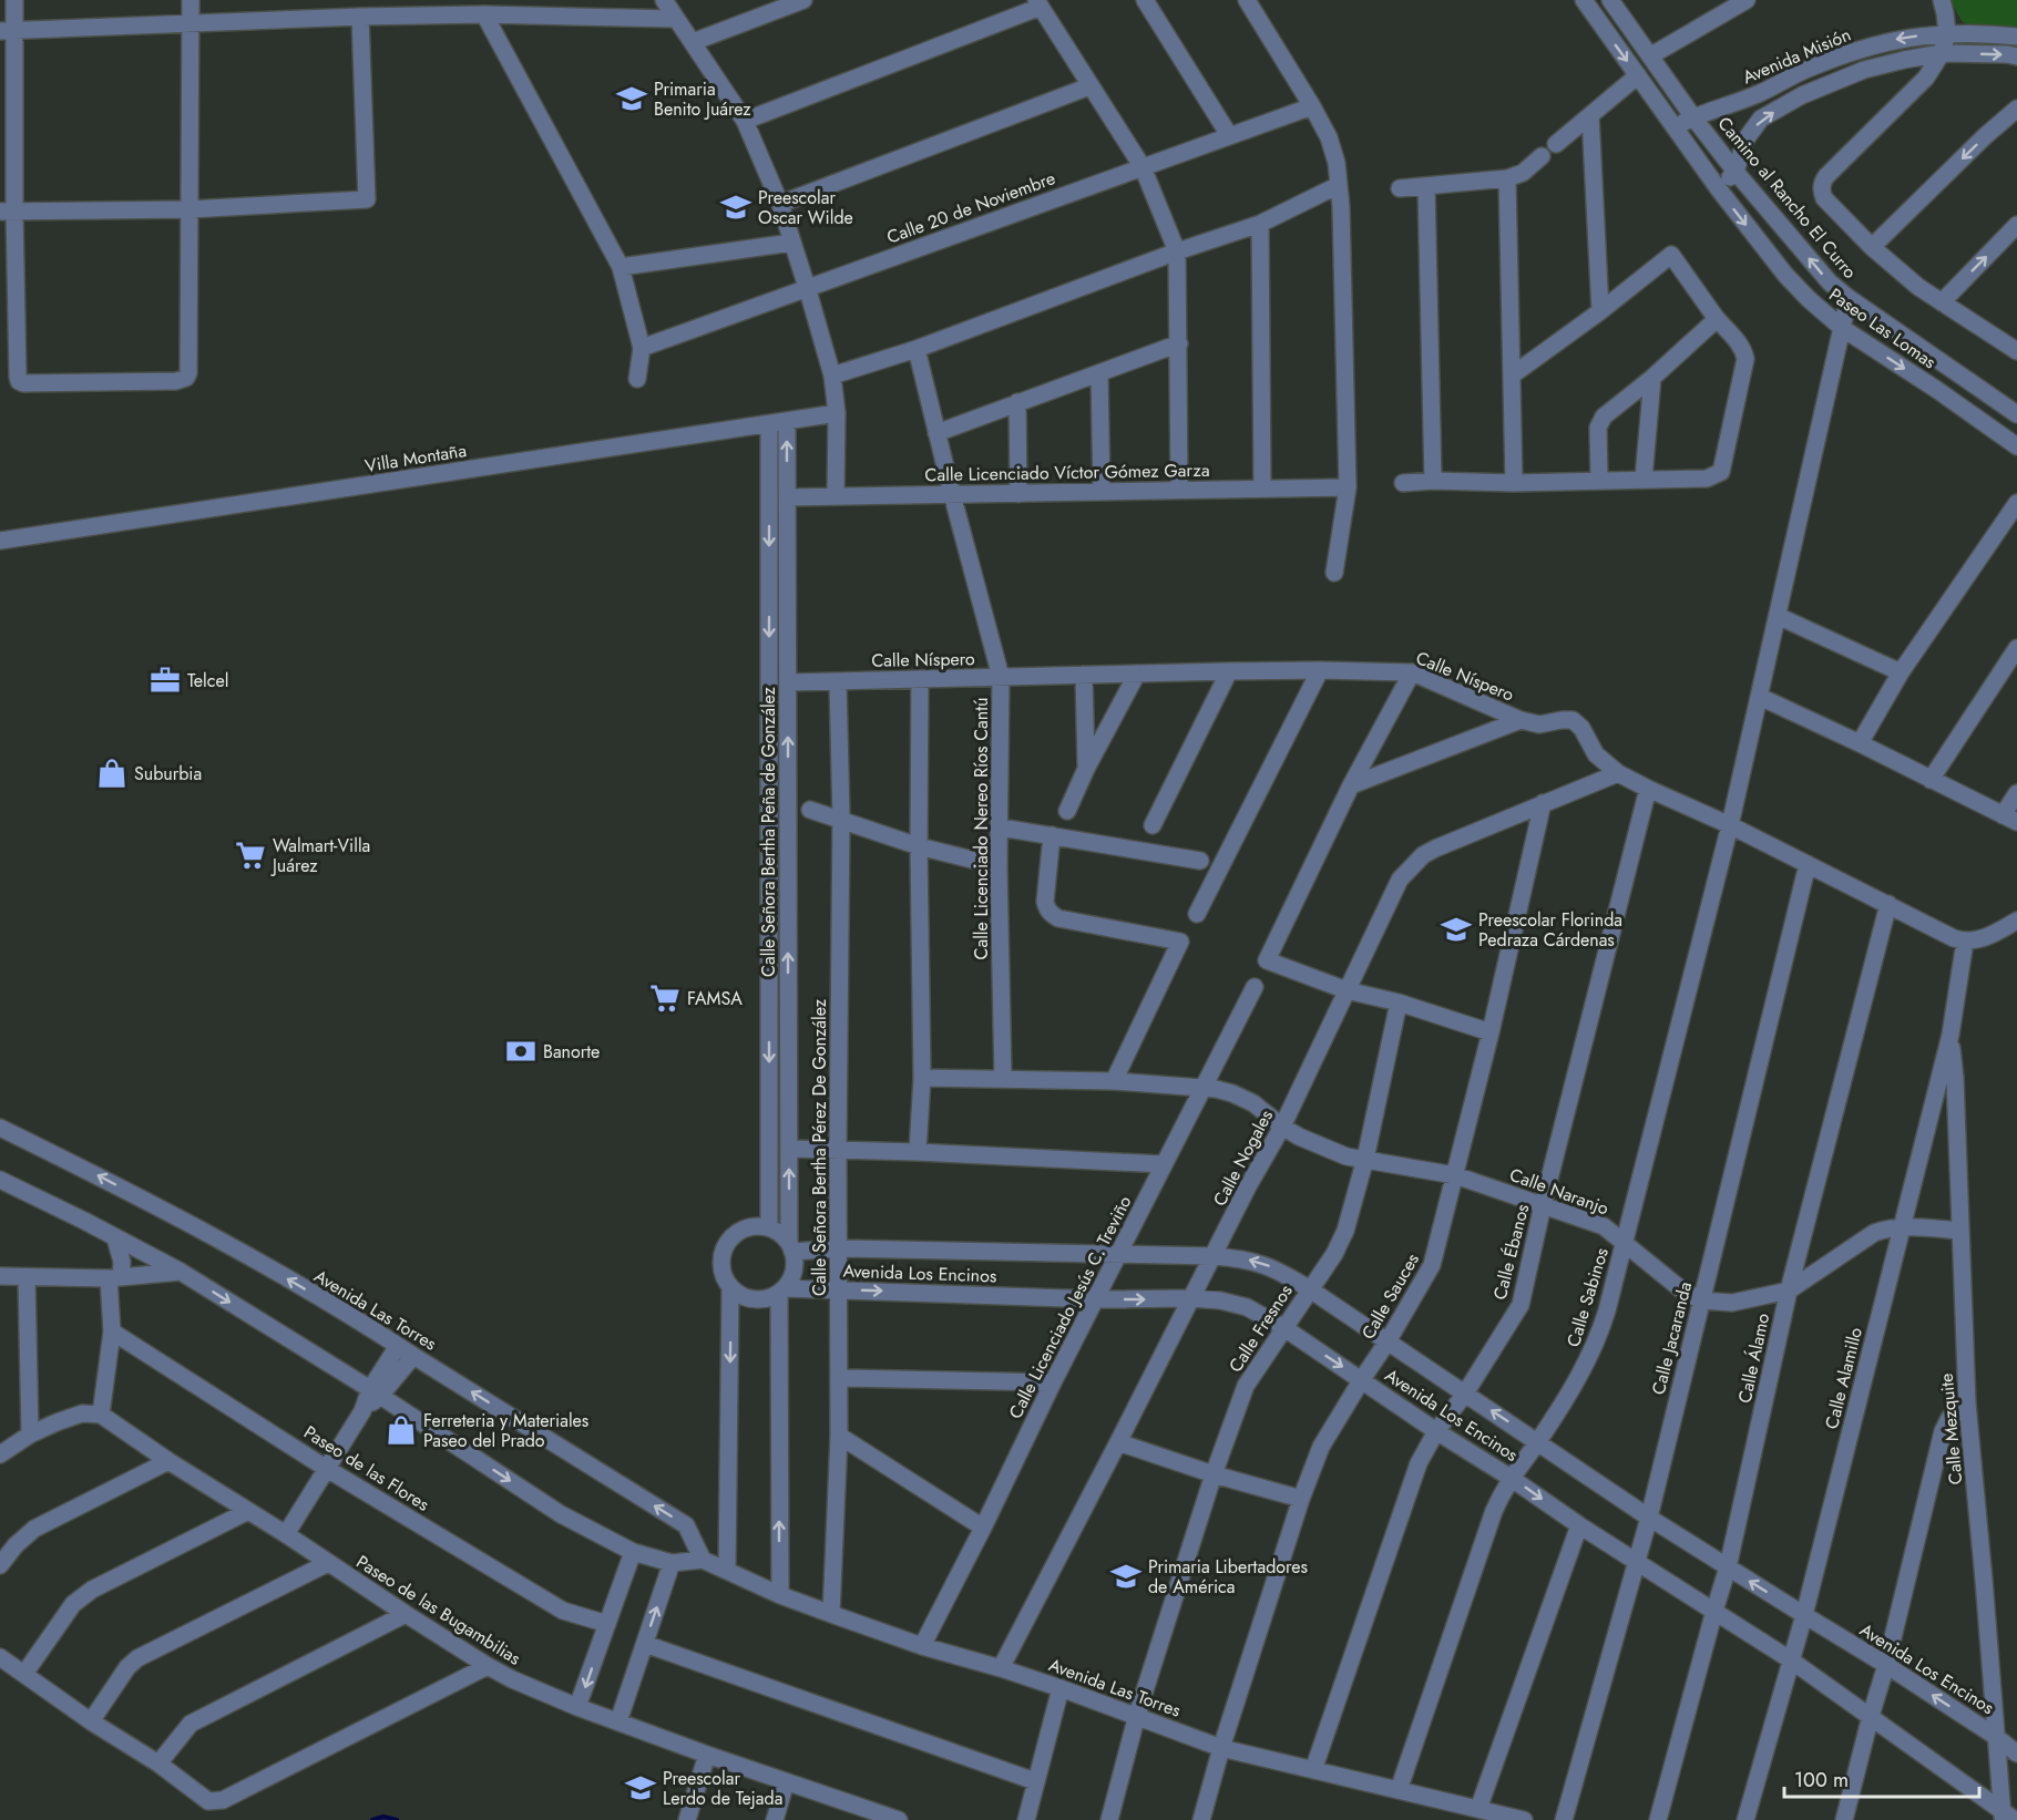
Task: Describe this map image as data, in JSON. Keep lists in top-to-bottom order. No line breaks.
{"streets":{"street":["Avenida Misión","Camino al Rancho El Curro","Calle 20 de Noviembre","Paseo Las Lomas","Villa Montaña","Calle Licenciado Víctor Gómez Garza","Calle Níspero","Calle Licenciado Nereo Ríos Cantú","Calle Señora Bertha Peña de González","Calle Señora Bertha Pérez De González","Calle Nogales","Calle Naranjo","Calle Ébanos","Avenida Los Encinos","Calle Sauces","Calle Sabinos","Calle Licenciado Jesús C. Treviño","Avenida Las Torres","Calle Fresnos","Calle Jacaranda","Calle Álamo","Calle Alamillo","Calle Mezquite","Paseo de las Flores","Paseo de las Bugambilias"]},"crossings":[["Avenida Misión","Camino al Rancho El Curro"],["Avenida Misión","Paseo Las Lomas"],["Camino al Rancho El Curro","Calle Sabinos"],["Paseo Las Lomas","Calle Sabinos"],["Villa Montaña","Calle Señora Bertha Peña de González"],["Calle Licenciado Víctor Gómez Garza","Calle Licenciado Nereo Ríos Cantú"],["Calle Licenciado Víctor Gómez Garza","Calle Señora Bertha Peña de González"],["Calle Níspero","Calle Licenciado Nereo Ríos Cantú"],["Calle Níspero","Calle Señora Bertha Peña de González"],["Calle Níspero","Calle Señora Bertha Pérez De González"],["Calle Níspero","Calle Nogales"],["Calle Níspero","Calle Ébanos"],["Calle Níspero","Calle Sabinos"],["Calle Níspero","Calle Jacaranda"],["Calle Níspero","Calle Álamo"],["Calle Níspero","Calle Alamillo"],["Calle Licenciado Nereo Ríos Cantú","Calle Naranjo"],["Calle Señora Bertha Peña de González","Avenida Los Encinos"],["Calle Señora Bertha Pérez De González","Avenida Los Encinos"],["Calle Señora Bertha Pérez De González","Avenida Las Torres"],["Calle Nogales","Calle Naranjo"],["Calle Nogales","Avenida Los Encinos"],["Calle Nogales","Calle Sauces"],["Calle Nogales","Avenida Las Torres"],["Calle Naranjo","Calle Ébanos"],["Calle Naranjo","Calle Sauces"],["Calle Naranjo","Calle Sabinos"],["Calle Naranjo","Calle Licenciado Jesús C. Treviño"],["Calle Naranjo","Calle Fresnos"],["Calle Naranjo","Calle Jacaranda"],["Calle Ébanos","Avenida Los Encinos"],["Calle Ébanos","Avenida Las Torres"],["Avenida Los Encinos","Calle Sauces"],["Avenida Los Encinos","Calle Sabinos"],["Avenida Los Encinos","Calle Licenciado Jesús C. Treviño"],["Avenida Los Encinos","Calle Fresnos"],["Avenida Los Encinos","Calle Jacaranda"],["Avenida Los Encinos","Calle Álamo"],["Avenida Los Encinos","Calle Alamillo"],["Avenida Los Encinos","Calle Mezquite"],["Calle Sauces","Avenida Las Torres"],["Calle Sabinos","Avenida Las Torres"],["Calle Licenciado Jesús C. Treviño","Avenida Las Torres"],["Avenida Las Torres","Calle Fresnos"],["Calle Alamillo","Calle Mezquite"]],"places":{"school or university":["Primaria Benito Juárez","Preescolar Oscar Wilde","Preescolar Florinda Pedraza Cárdenas","Primaria Libertadores de América","Preescolar Lerdo de Tejada"],"office":["Telcel"],"shop":["Suburbia","Ferreteria y Materiales Paseo del Prado"],"supermarket":["Walmart-Villa Juárez","FAMSA"],"bank":["Banorte"]},"scale_bar":"100 m"}
